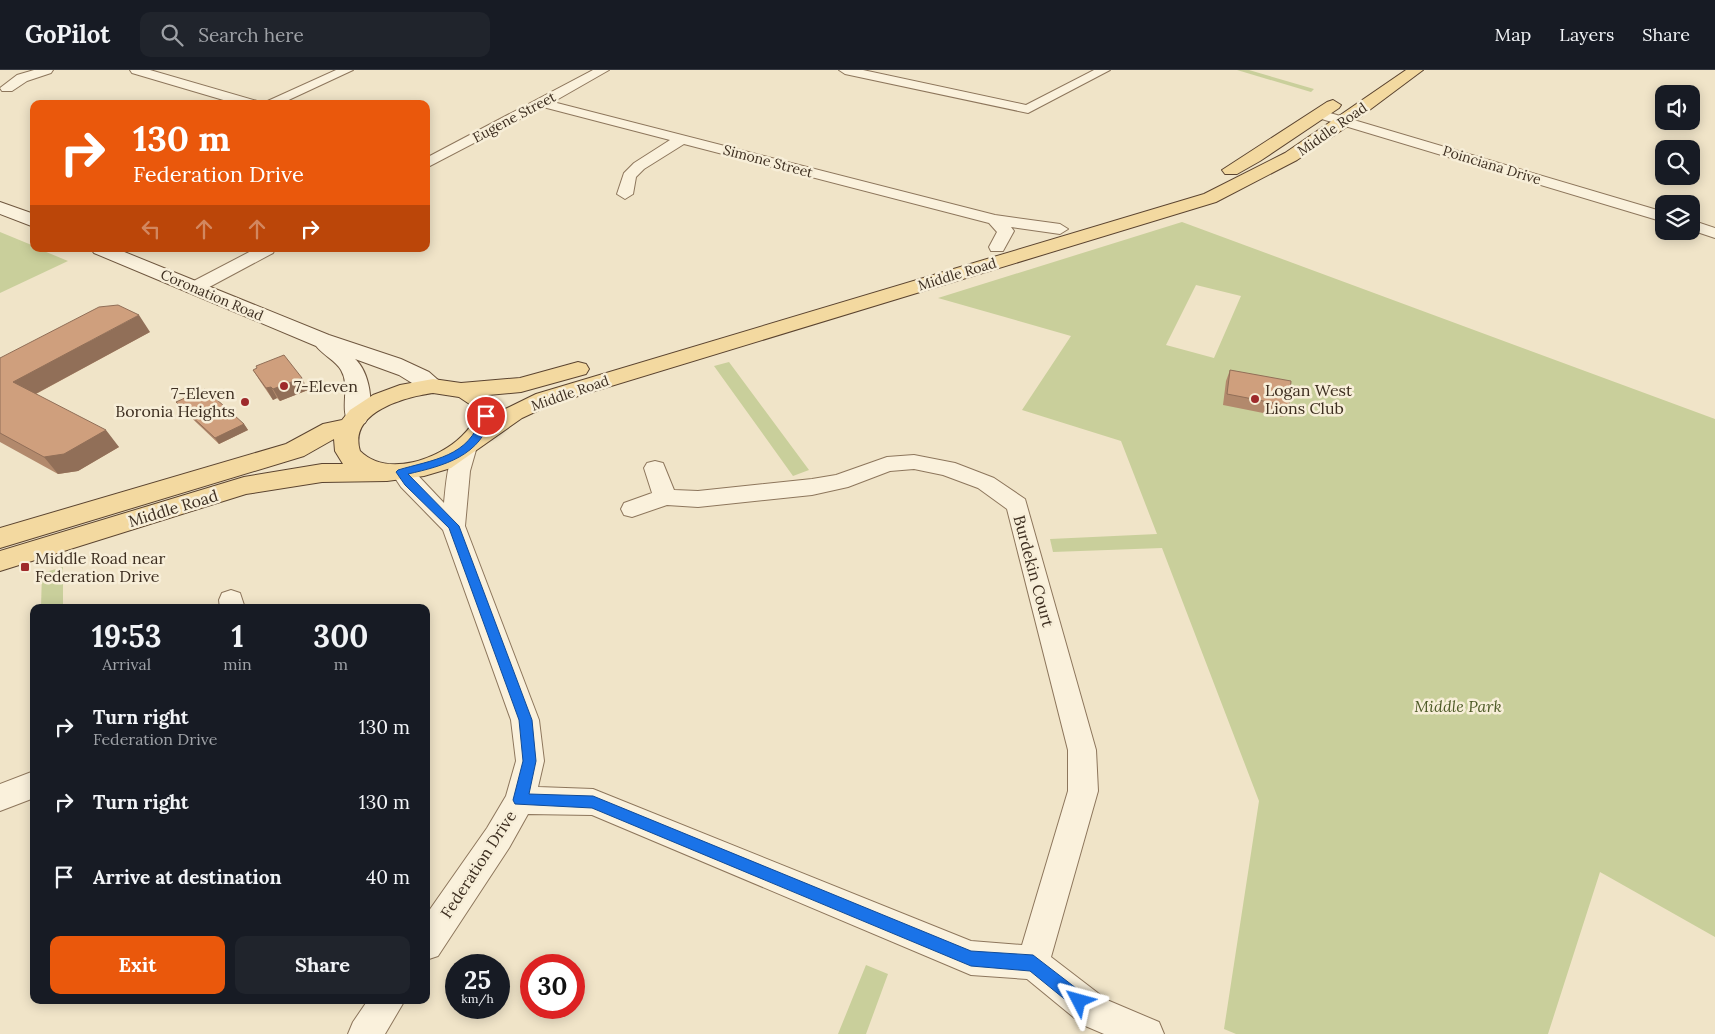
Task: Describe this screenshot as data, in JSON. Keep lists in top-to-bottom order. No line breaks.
{"streets":{"main road":["Middle Road"],"street":["Eugene Street","Simone Street","Poinciana Drive","Coronation Road","Burdekin Court","Federation Drive"]},"crossings":[["Eugene Street","Simone Street"],["Middle Road","Simone Street"],["Middle Road","Poinciana Drive"],["Middle Road","Coronation Road"],["Middle Road","Federation Drive"],["Coronation Road","Federation Drive"]],"parks":["Middle Park"],"places":{"other":["7-Eleven","Logan West Lions Club","7-Eleven Boronia Heights"],"transit":["Middle Road near Federation Drive"]},"page":{"header":"GoPilot","search":"Search here","nav":["Map","Layers","Share"],"turn":["130 m","Federation Drive"],"eta":["19:53","Arrival","1","min","300","m"],"list":[{"name":"Turn right","note":"Federation Drive","value":"130 m"},{"name":"Turn right","value":"130 m"},{"name":"Arrive at destination","value":"40 m"}],"buttons":["Exit","Share"],"speed":"25 km/h","limit":"30"}}
